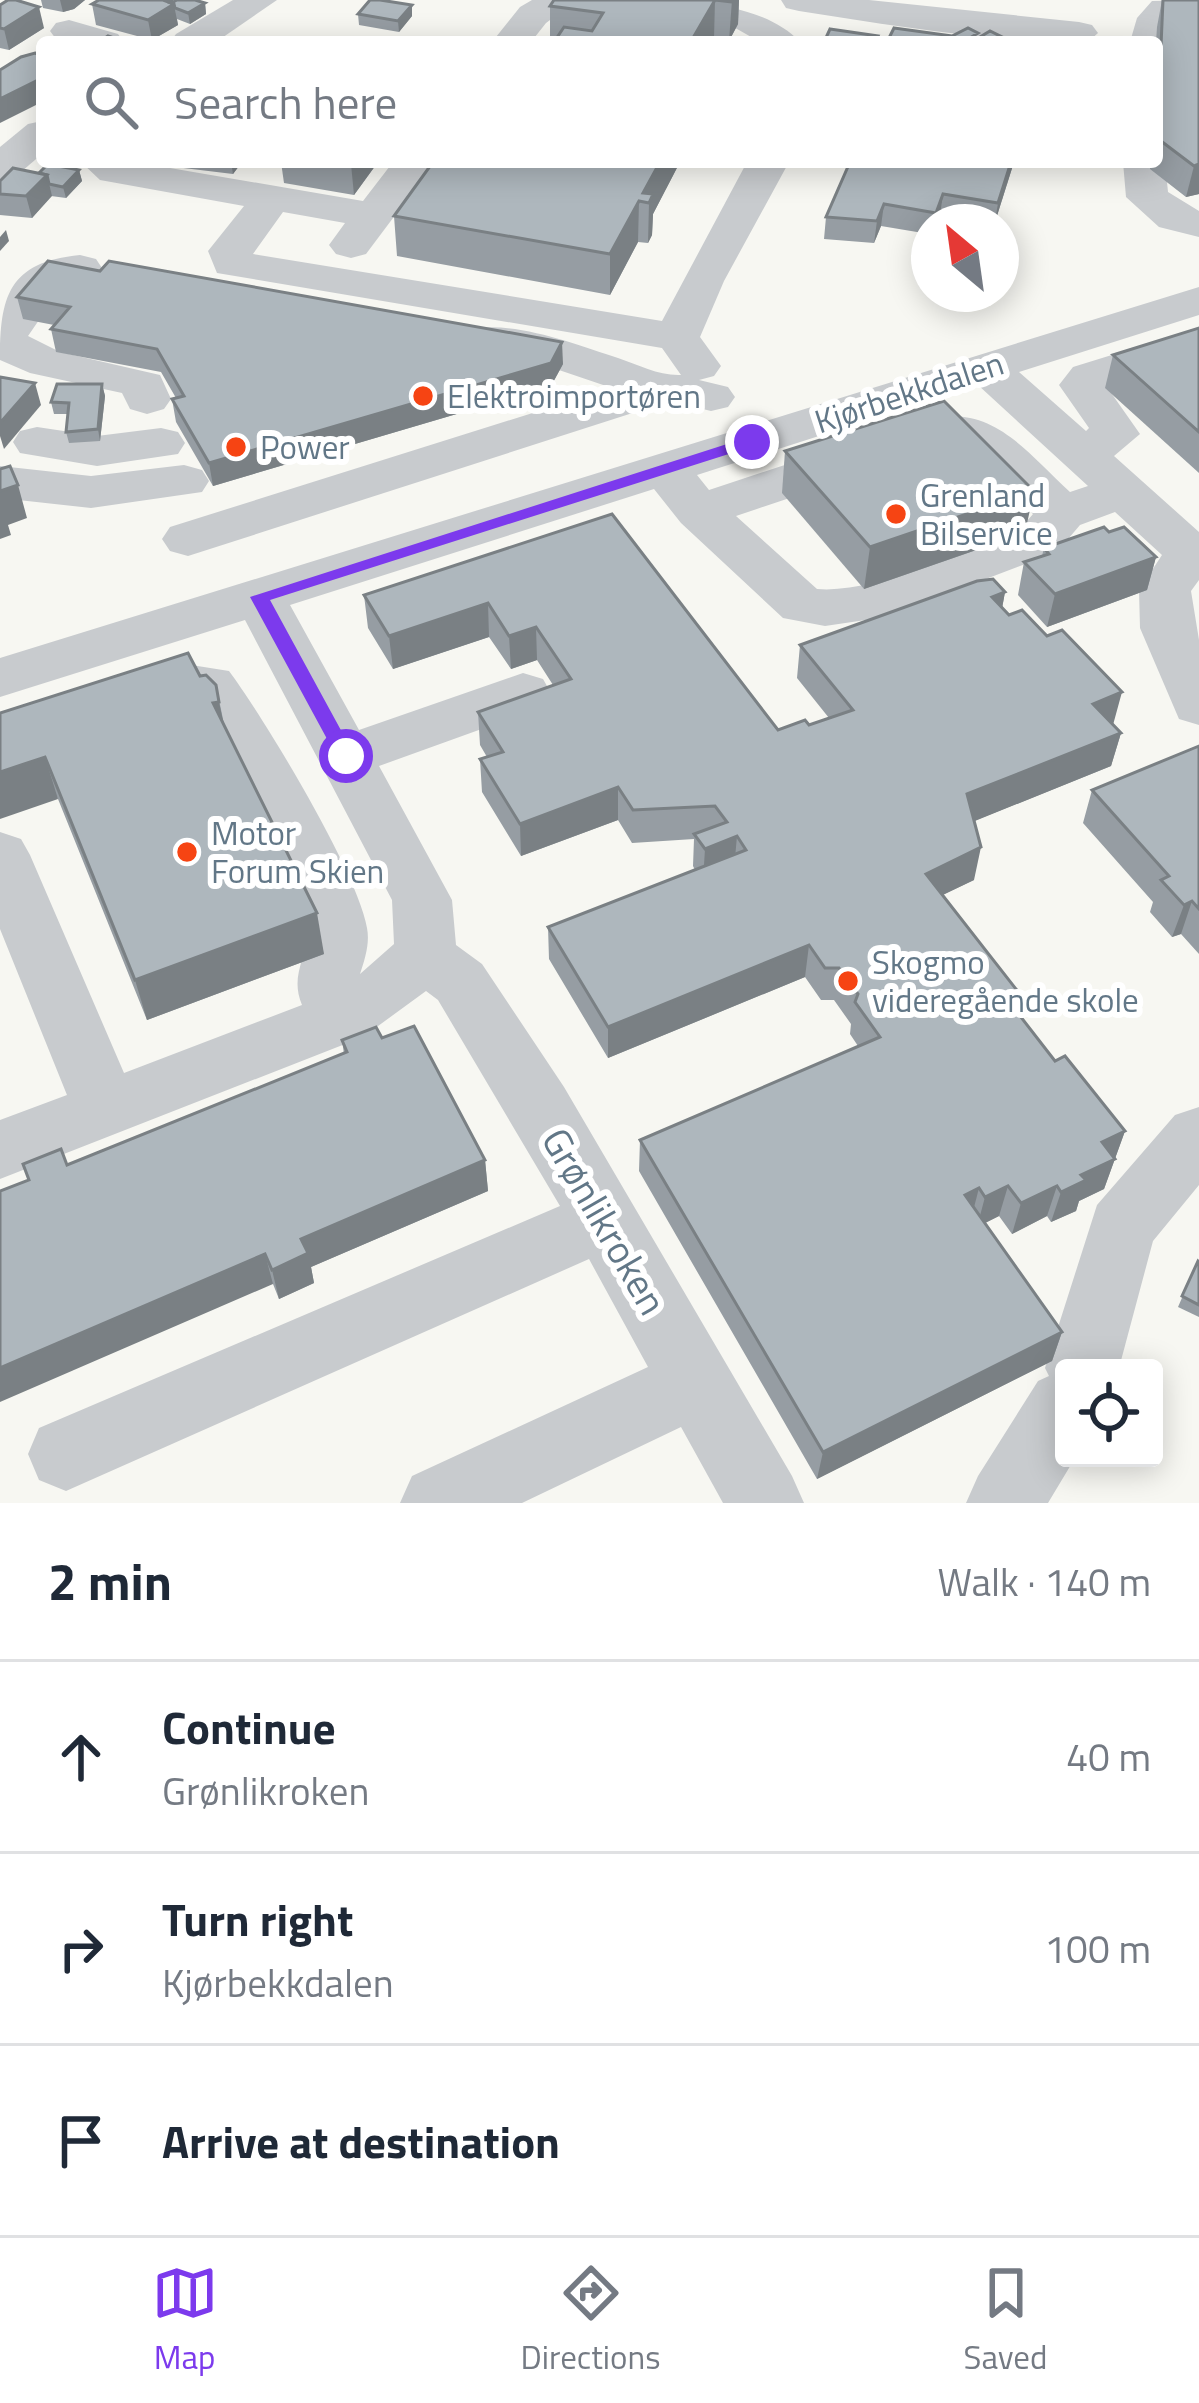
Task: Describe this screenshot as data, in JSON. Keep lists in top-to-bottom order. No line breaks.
{"streets":{"street":["Kjørbekkdalen","Grønlikroken"]},"places":["Elektroimportøren","Power","Grenland Bilservice","Motor Forum Skien","Skogmo videregående skole"],"north":"top left","page":{"search":"Search here","heading":["2 min","Walk · 140 m"],"list":[["Continue","Grønlikroken","40 m"],["Turn right","Kjørbekkdalen","100 m"],"Arrive at destination"],"nav":["Map","Directions","Saved"]}}
